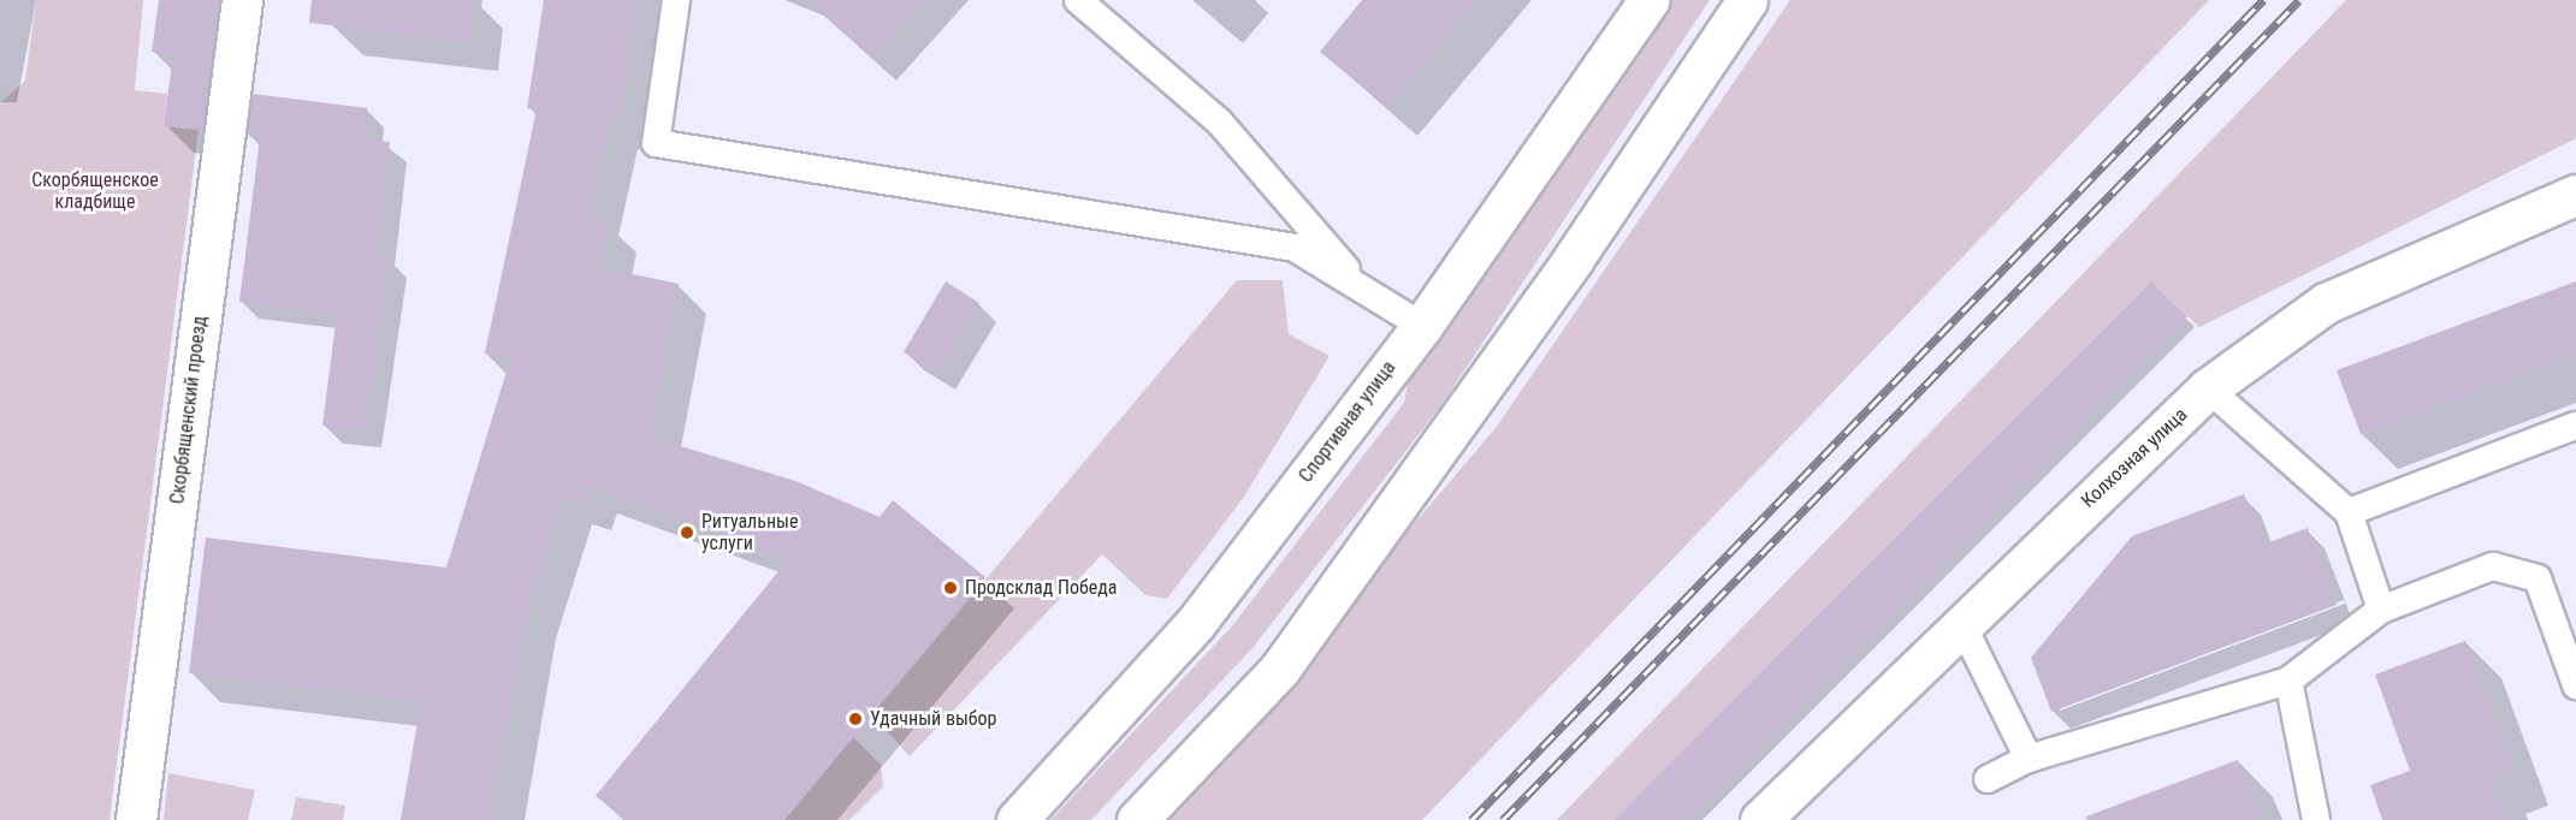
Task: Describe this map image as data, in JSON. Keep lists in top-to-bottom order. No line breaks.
{"streets":{"main road":["Скорбященский проезд","Спортивная улица","Колхозная улица"]},"parks":["Скорбященское кладбище"],"places":["Ритуальные услуги","Продсклад Победа","Удачный выбор"]}
